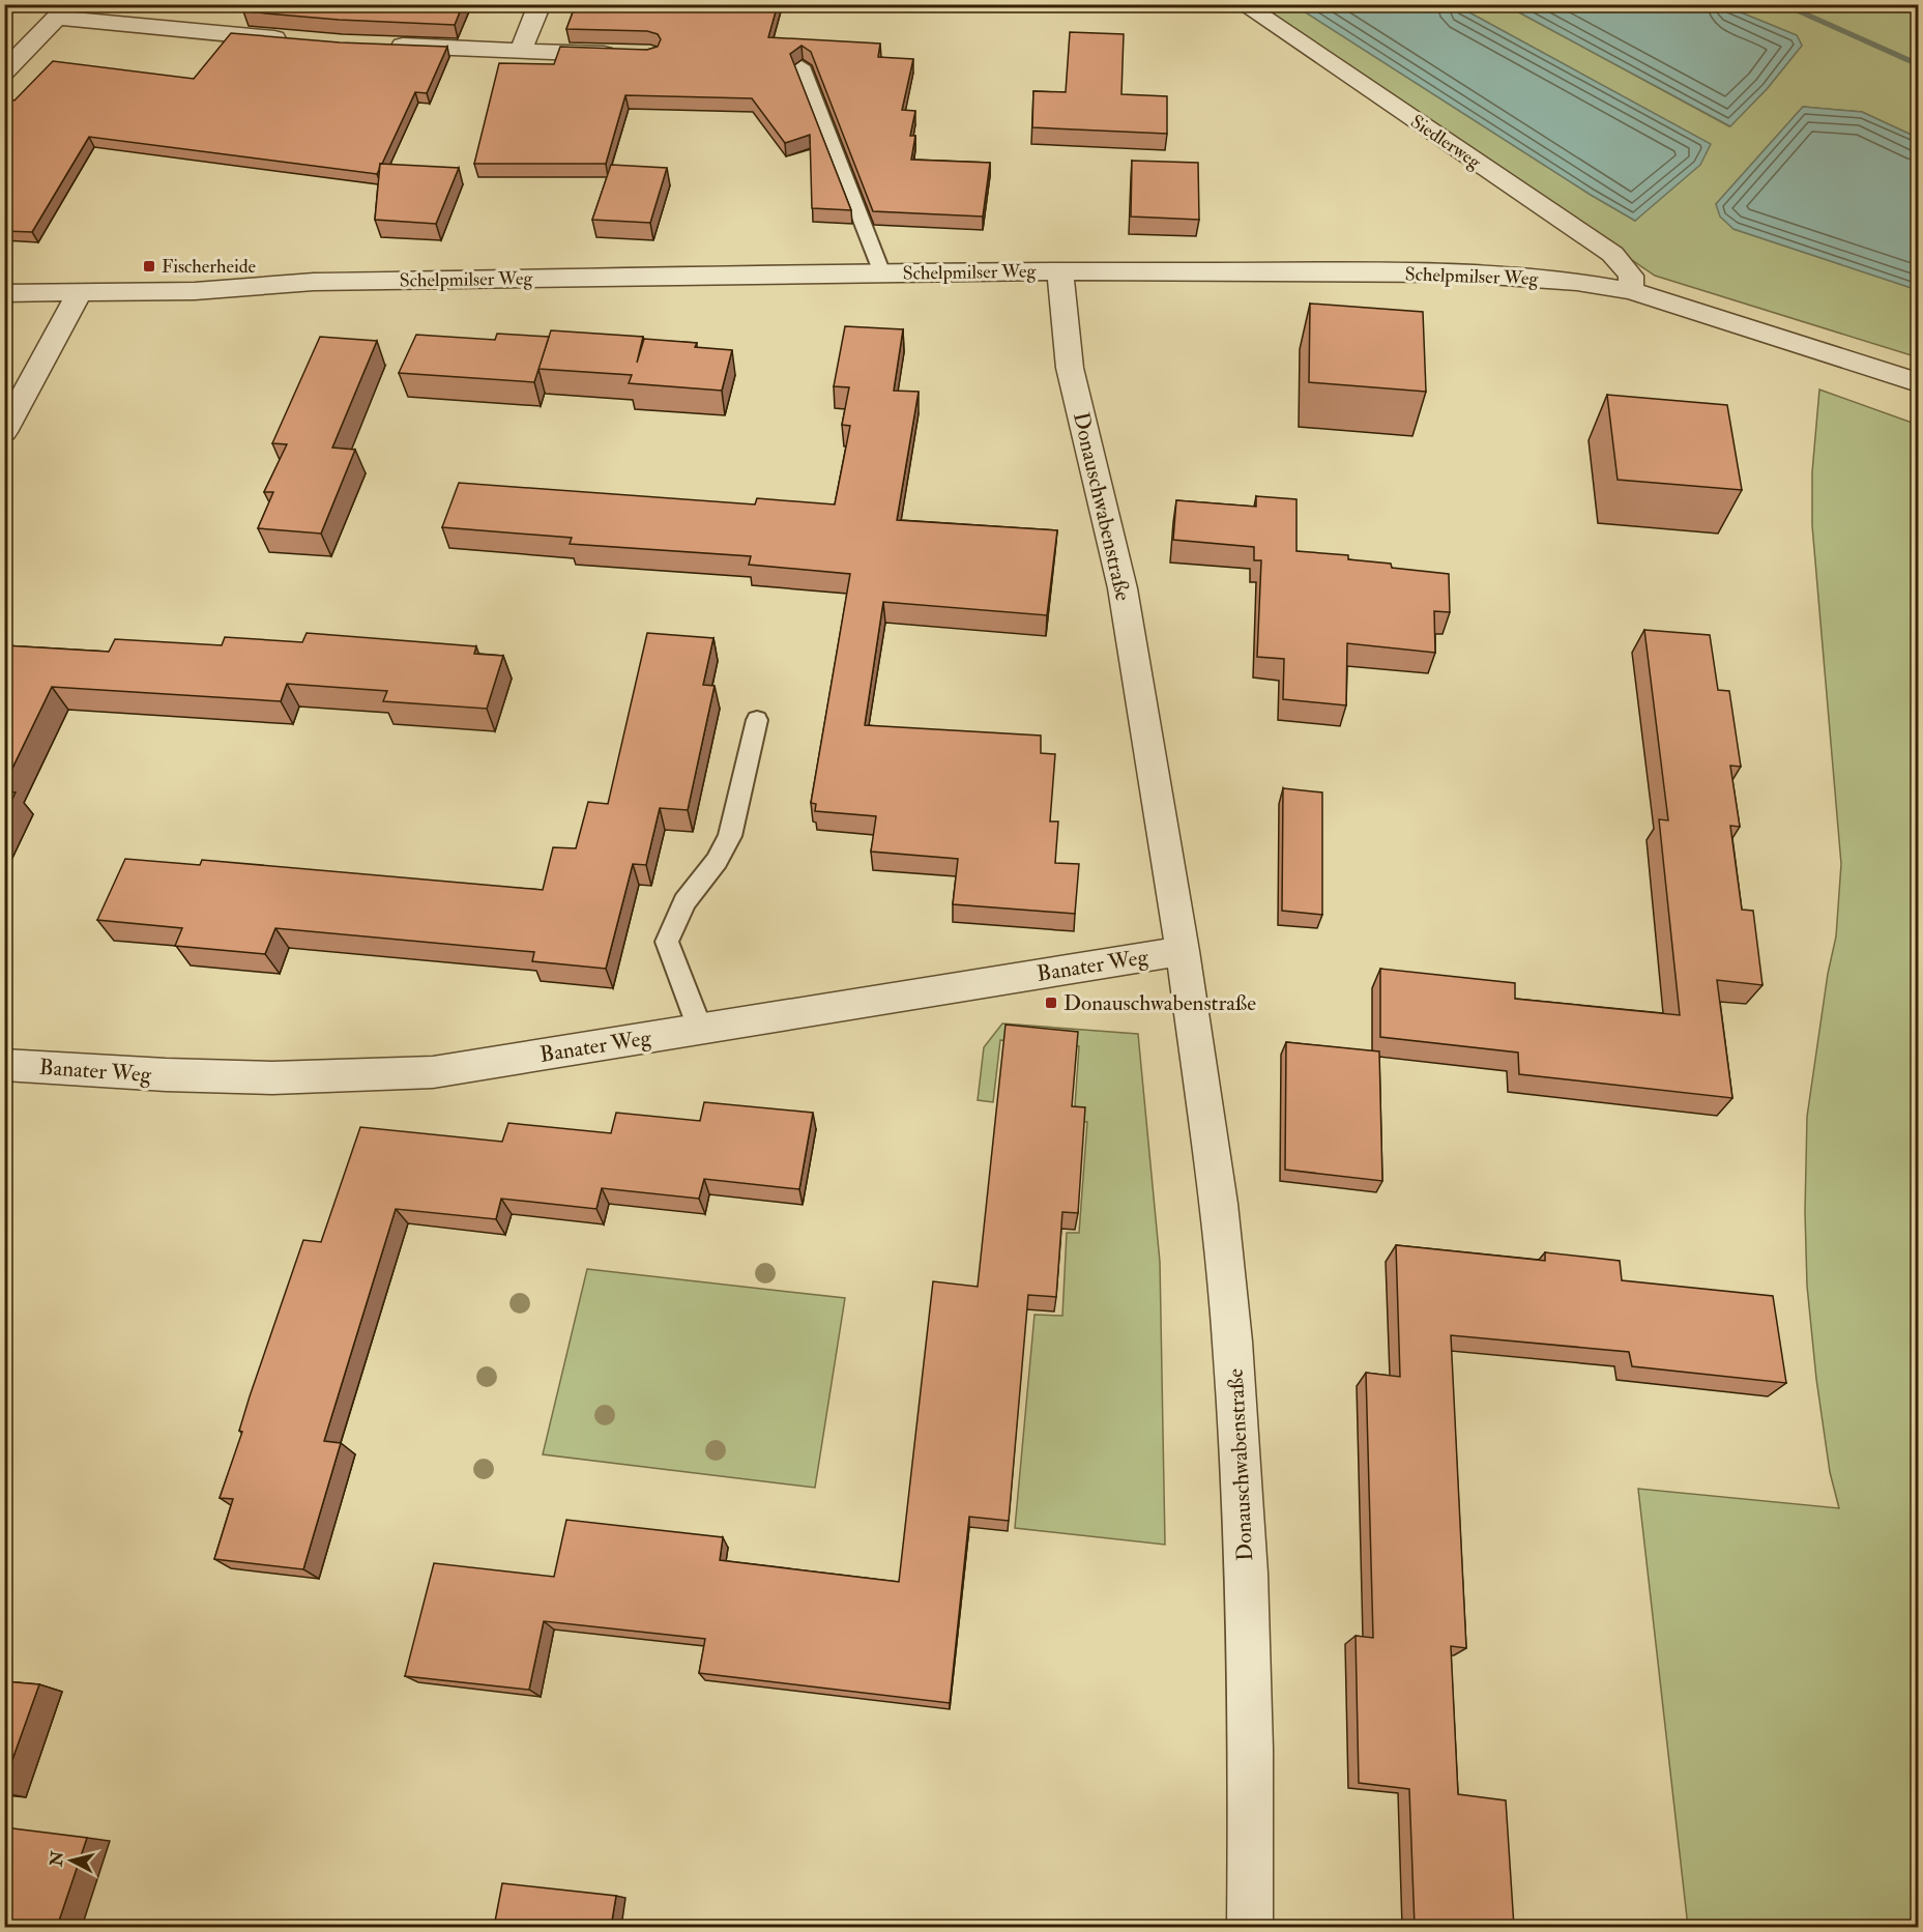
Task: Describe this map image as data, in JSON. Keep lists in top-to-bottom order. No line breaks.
{"streets":{"street":["Siedlerweg","Schelpmilser Weg","Donauschwabenstraße","Banater Weg"]},"crossings":[["Siedlerweg","Schelpmilser Weg"],["Schelpmilser Weg","Donauschwabenstraße"],["Donauschwabenstraße","Banater Weg"]],"places":{"transit":["Fischerheide","Donauschwabenstraße"]},"north":"left"}
